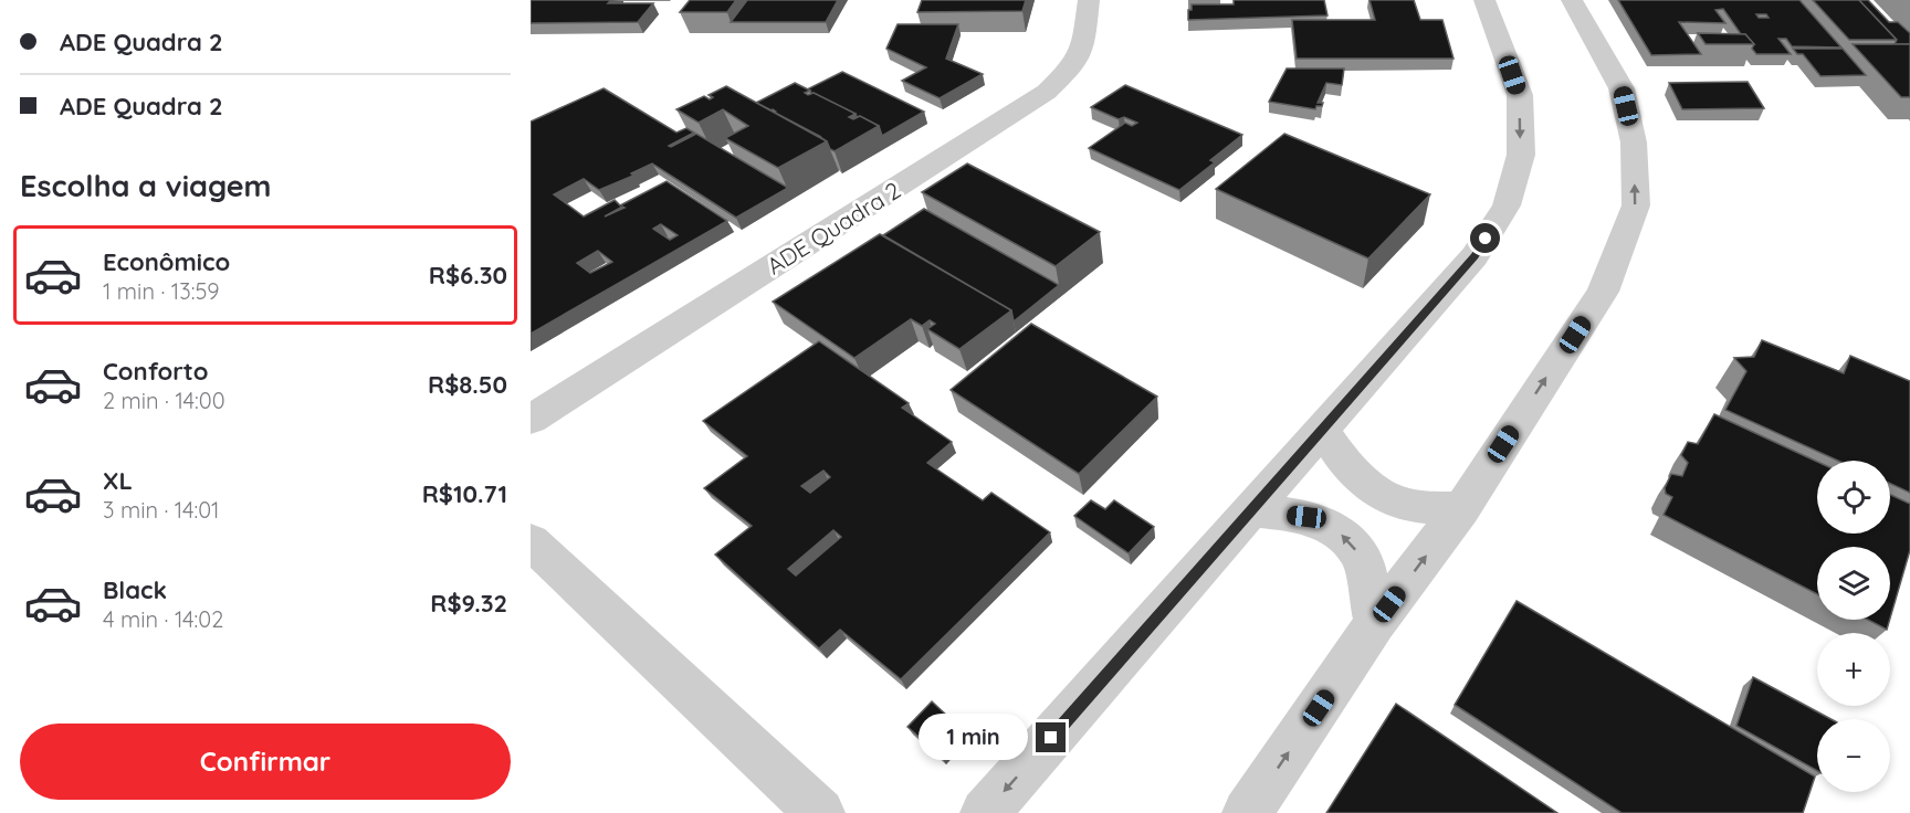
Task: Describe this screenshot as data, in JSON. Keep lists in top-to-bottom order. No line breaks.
{"streets":{"street":["ADE Quadra 2"]},"page":{"banner":["ADE Quadra 2","ADE Quadra 2"],"heading":"Escolha a viagem","list":[{"name":"Econômico","note":"1 min · 13:59","value":"R$6.30"},{"name":"Conforto","note":"2 min · 14:00","value":"R$8.50"},{"name":"XL","note":"3 min · 14:01","value":"R$10.71"},{"name":"Black","note":"4 min · 14:02","value":"R$9.32"}],"map_buttons":["+","−"],"buttons":"Confirmar","bubble":"1 min"}}
